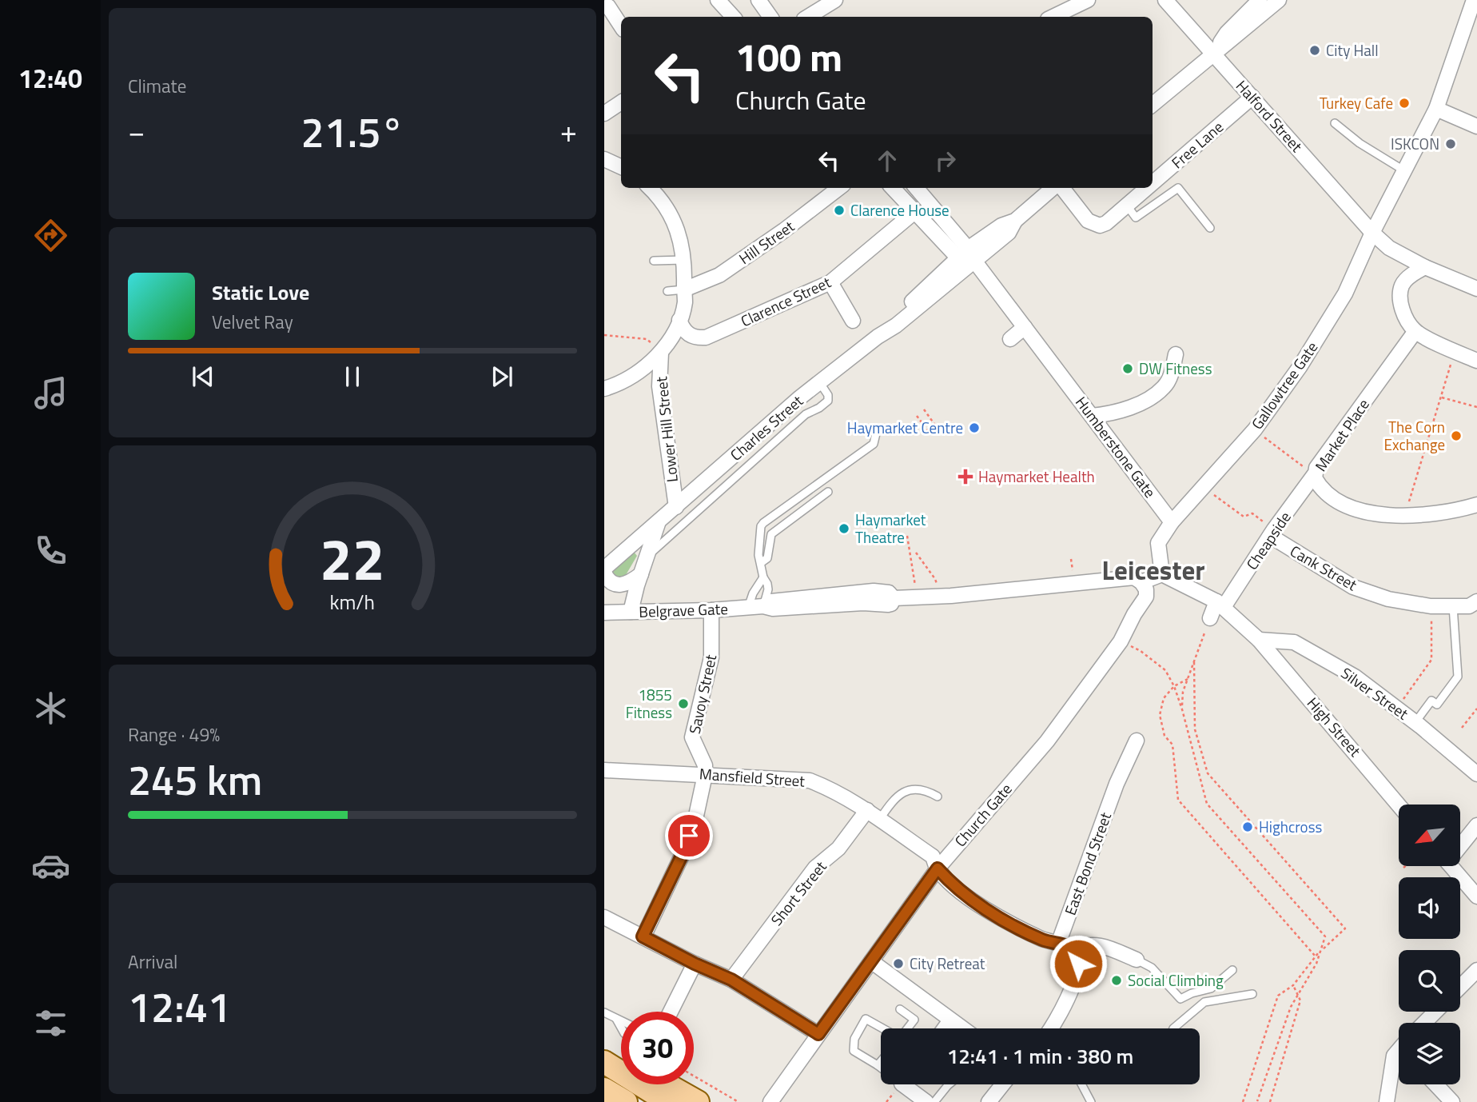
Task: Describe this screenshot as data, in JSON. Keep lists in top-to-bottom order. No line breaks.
{"streets":{"street":["Halford Street","Free Lane","Hill Street","Clarence Street","Gallowtree Gate","Charles Street","Lower Hill Street","Market Place","Humberstone Gate","Cheapside","Cank Street","Belgrave Gate","Silver Street","Savoy Street","High Street","Mansfield Street","Church Gate","East Bond Street","Short Street"]},"crossings":[["Halford Street","Free Lane"],["Halford Street","Gallowtree Gate"],["Clarence Street","Humberstone Gate"],["Gallowtree Gate","Humberstone Gate"],["Charles Street","Lower Hill Street"],["Charles Street","Humberstone Gate"],["Market Place","Cheapside"],["Cheapside","Cank Street"],["Cheapside","High Street"],["Belgrave Gate","Savoy Street"],["Belgrave Gate","Church Gate"],["Silver Street","High Street"],["Savoy Street","Mansfield Street"],["Mansfield Street","Church Gate"],["Mansfield Street","East Bond Street"],["Mansfield Street","Short Street"]],"districts":["Leicester"],"places":{"other":["City Hall","Turkey Cafe","ISKCON","Clarence House","DW Fitness","Haymarket Centre","The Corn Exchange","Haymarket Theatre","1855 Fitness","Highcross","City Retreat","Social Climbing"],"health":["Haymarket Health"]},"north":"bottom left","page":{"tabs":"12:40","tile":["Climate",["Range · 49%","245 km"],["Arrival","12:41"]],"turn":["100 m","Church Gate"],"heat":["−","21.5°","+"],"song":["Static Love","Velvet Ray"],"limit":"30","trip":"12:41 · 1 min · 380 m","gauge":["22","km/h"]}}
